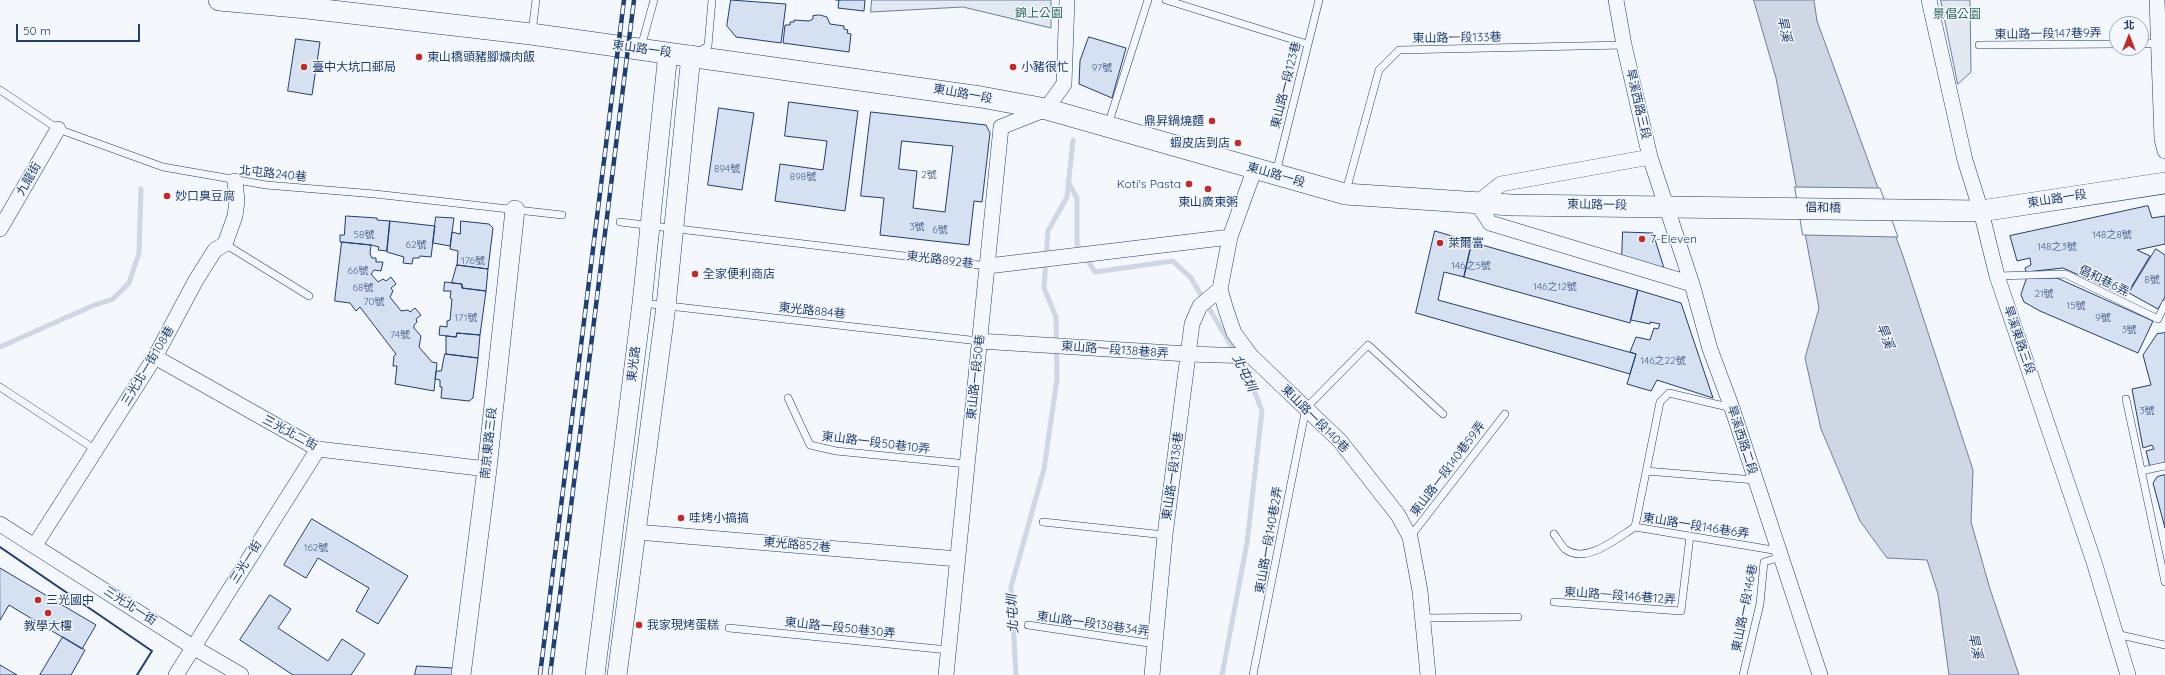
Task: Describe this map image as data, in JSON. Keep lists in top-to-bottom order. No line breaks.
{"streets":{"main road":["東山路一段","倡和橋"],"street":["旱溪西路三段","九龍街","東光路892巷","旱溪東路三段","東山路一段138巷8弄","東光路","三光北一街108巷","東山路一段50巷","東山路一段140巷","三光北二街","旱溪西路二段","南京東路三段","東山路一段138巷","東光路852巷","三光一街","三光北一街"],"lane":["東山路一段147巷9弄","東山路一段133巷","東山路一段123巷","北屯路240巷","倡和巷6弄","東光路884巷","東山路一段50巷10弄","東山路一段140巷59弄","東山路一段146巷6弄","東山路一段140巷2弄","東山路一段146巷12弄","東山路一段146巷","東山路一段138巷34弄","東山路一段50巷30弄"]},"crossings":[["東山路一段133巷","東山路一段"],["東山路一段133巷","旱溪西路三段"],["東山路一段","東山路一段123巷"],["東山路一段","旱溪西路三段"],["東山路一段","倡和橋"],["東山路一段","旱溪東路三段"],["東山路一段","東光路"],["東山路一段","東山路一段50巷"],["東山路一段","東山路一段140巷"],["東山路一段","旱溪西路二段"],["旱溪西路三段","旱溪西路二段"],["北屯路240巷","九龍街"],["北屯路240巷","三光北一街108巷"],["北屯路240巷","南京東路三段"],["東光路892巷","東光路"],["東光路892巷","東山路一段50巷"],["東光路892巷","東山路一段140巷"],["倡和巷6弄","旱溪東路三段"],["東光路884巷","東山路一段138巷8弄"],["東光路884巷","東光路"],["東光路884巷","東山路一段50巷"],["東山路一段138巷8弄","東山路一段50巷"],["東山路一段138巷8弄","東山路一段140巷"],["東山路一段138巷8弄","東山路一段138巷"],["東光路","東光路852巷"],["三光北一街108巷","三光北二街"],["三光北一街108巷","三光北一街"],["東山路一段50巷","東山路一段50巷10弄"],["東山路一段50巷","東光路852巷"],["東山路一段50巷","東山路一段50巷30弄"],["東山路一段140巷","東山路一段140巷59弄"],["東山路一段140巷","東山路一段138巷"],["東山路一段140巷","東山路一段140巷2弄"],["三光北二街","南京東路三段"],["三光北二街","三光一街"],["旱溪西路二段","東山路一段146巷6弄"],["旱溪西路二段","東山路一段146巷"],["東山路一段138巷","東山路一段138巷34弄"],["東山路一段146巷6弄","東山路一段146巷12弄"],["東山路一段146巷6弄","東山路一段146巷"],["三光一街","三光北一街"]],"water":["旱溪","北屯圳"],"parks":["錦上公園","景倡公園"],"places":["東山橋頭豬腳爌肉飯","臺中大坑口郵局","小豬很忙","鼎昇鍋燒麵","蝦皮店到店","Koti's Pasta","東山廣東粥","妙口臭豆腐","7-Eleven","萊爾富","全家便利商店","哇烤小搞搞","三光國中","教學大樓","我家現烤蛋糕"],"house_numbers":["97號","894號","2號","898號","3號","6號","58號","148之8號","62號","148之3號","176號","146之5號","66號","8號","146之12號","68號","21號","70號","15號","171號","9號","3號","74號","146之22號","3號","162號"],"scale_bar":"50 m","north":"top"}
